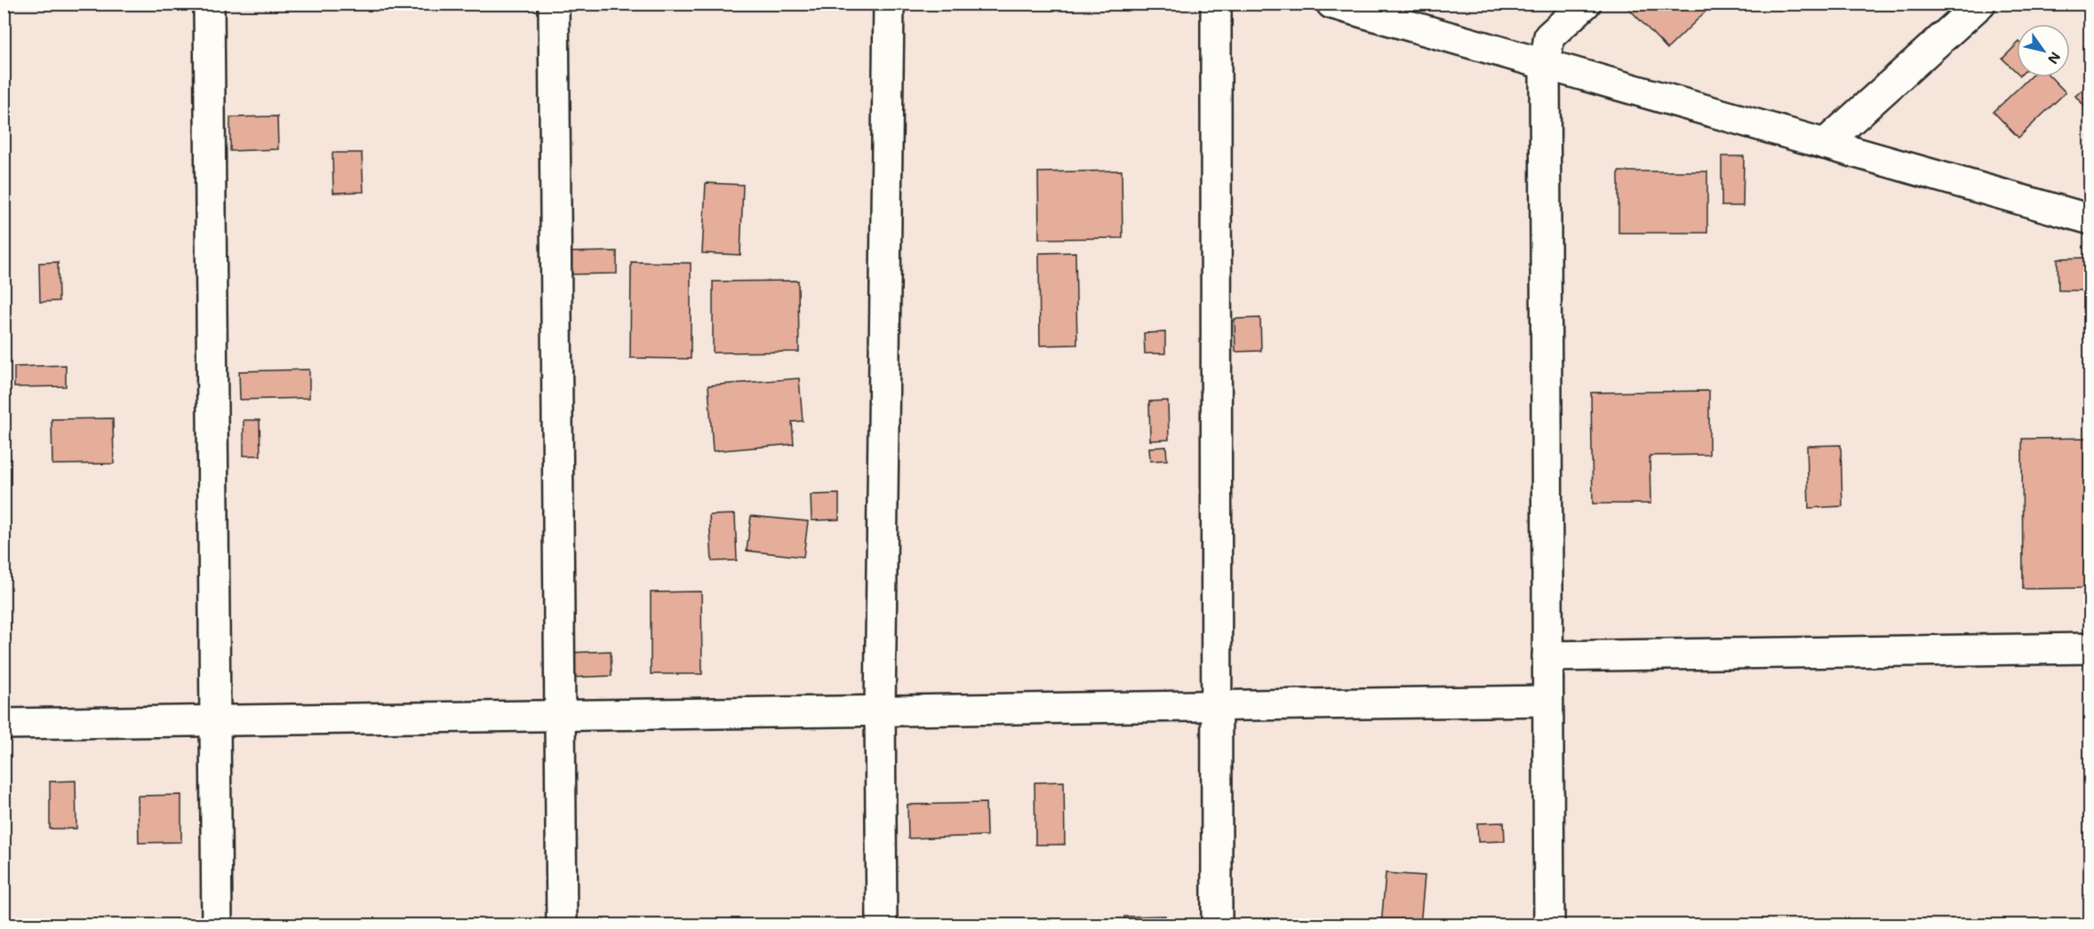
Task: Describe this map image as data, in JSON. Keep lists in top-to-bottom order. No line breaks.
{"north":"bottom right"}
